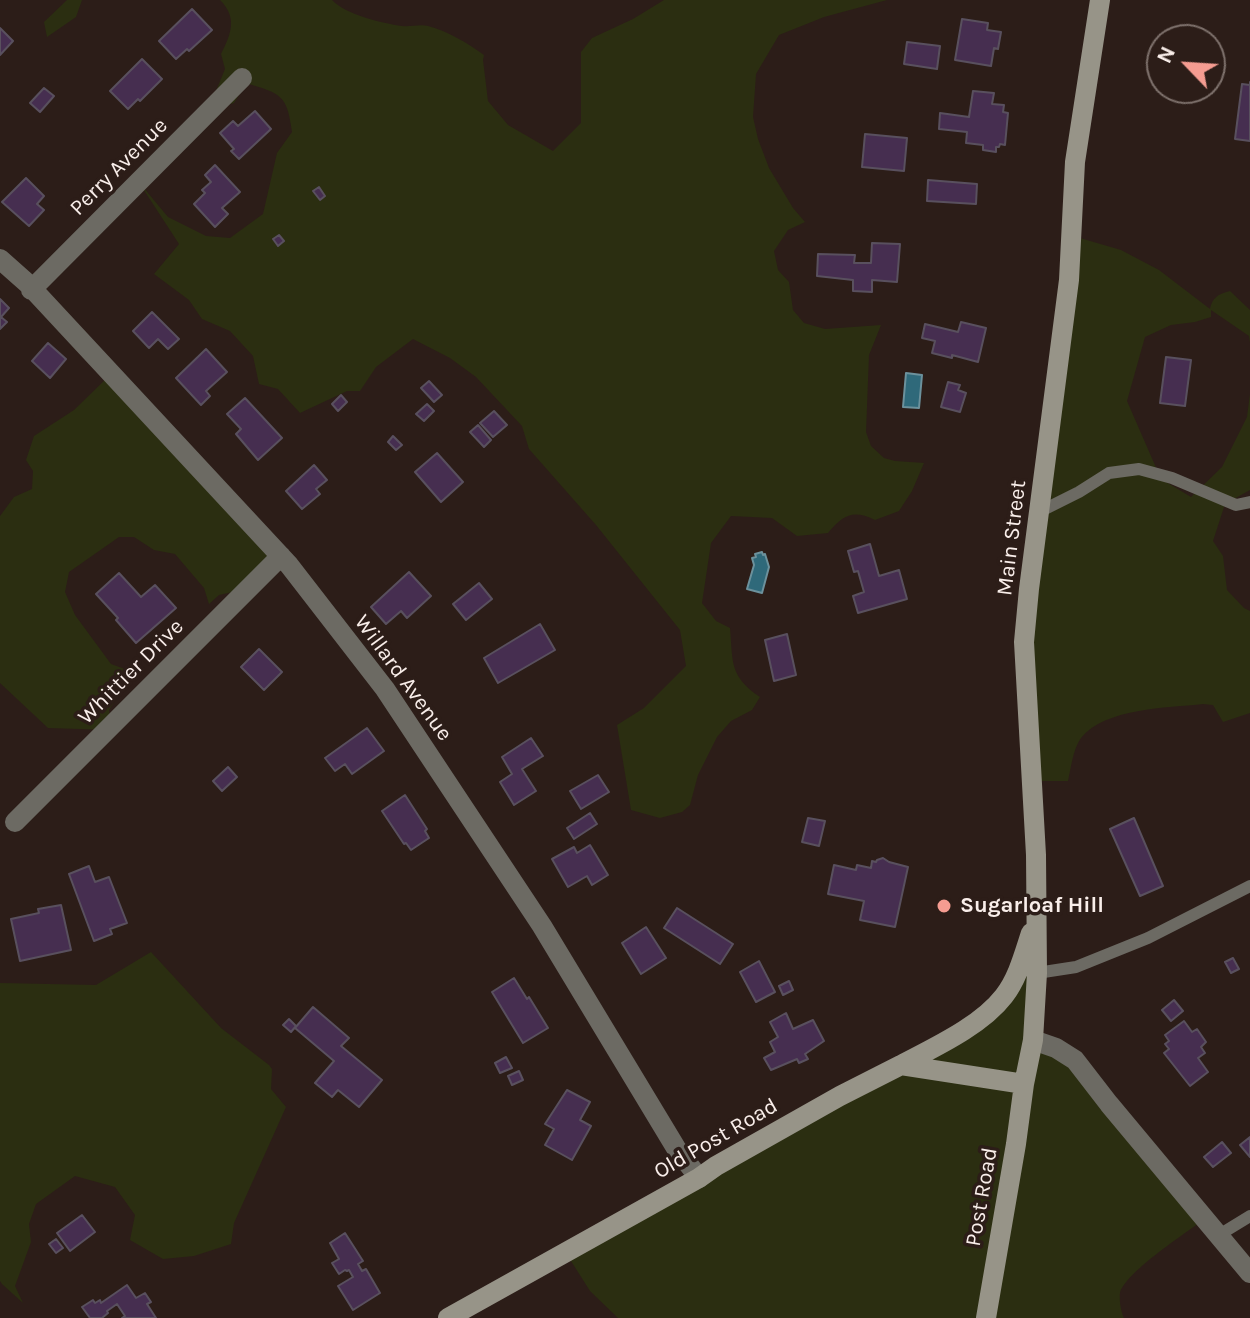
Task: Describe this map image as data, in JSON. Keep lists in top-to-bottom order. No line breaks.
{"streets":{"main road":["Main Street","Old Post Road","Post Road"],"street":["Perry Avenue","Whittier Drive","Willard Avenue"]},"crossings":[["Perry Avenue","Willard Avenue"],["Main Street","Old Post Road"],["Main Street","Post Road"],["Whittier Drive","Willard Avenue"],["Willard Avenue","Old Post Road"]],"places":["Sugarloaf Hill"],"north":"top left"}
